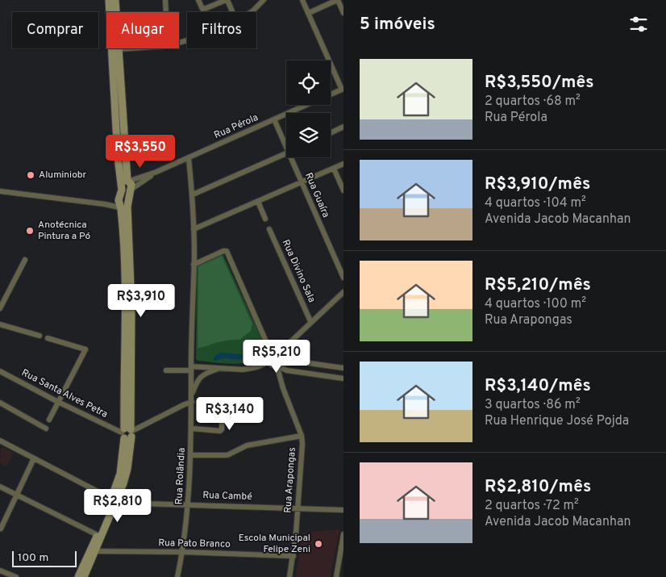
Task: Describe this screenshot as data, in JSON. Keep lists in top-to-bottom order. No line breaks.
{"streets":{"street":["Rua Pérola","Rua Guaíra","Rua Divino Sala","Rua Santa Alves Petra","Rua Rolândia","Rua Arapongas","Rua Cambé","Rua Pato Branco"]},"crossings":[["Rua Pérola","Rua Guaíra"],["Rua Pérola","Rua Rolândia"],["Rua Rolândia","Rua Cambé"],["Rua Rolândia","Rua Pato Branco"],["Rua Arapongas","Rua Cambé"],["Rua Arapongas","Rua Pato Branco"]],"places":["Aluminiobr","Anotécnica Pintura a Pó","Escola Municipal Felipe Zeni"],"scale_bar":"100 m","page":{"heading":"5 imóveis","chip":["Comprar","Alugar","Filtros"],"list":[{"name":"R$3,550/mês","note":"2 quartos · 68 m² · Rua Pérola"},{"name":"R$3,910/mês","note":"4 quartos · 104 m² · Avenida Jacob Macanhan"},{"name":"R$5,210/mês","note":"4 quartos · 100 m² · Rua Arapongas"},{"name":"R$3,140/mês","note":"3 quartos · 86 m² · Rua Henrique José Pojda"},{"name":"R$2,810/mês","note":"2 quartos · 72 m² · Avenida Jacob Macanhan"}],"price":["R$3,550","R$3,910","R$5,210","R$3,140","R$2,810"],"scale":"100 m"}}
